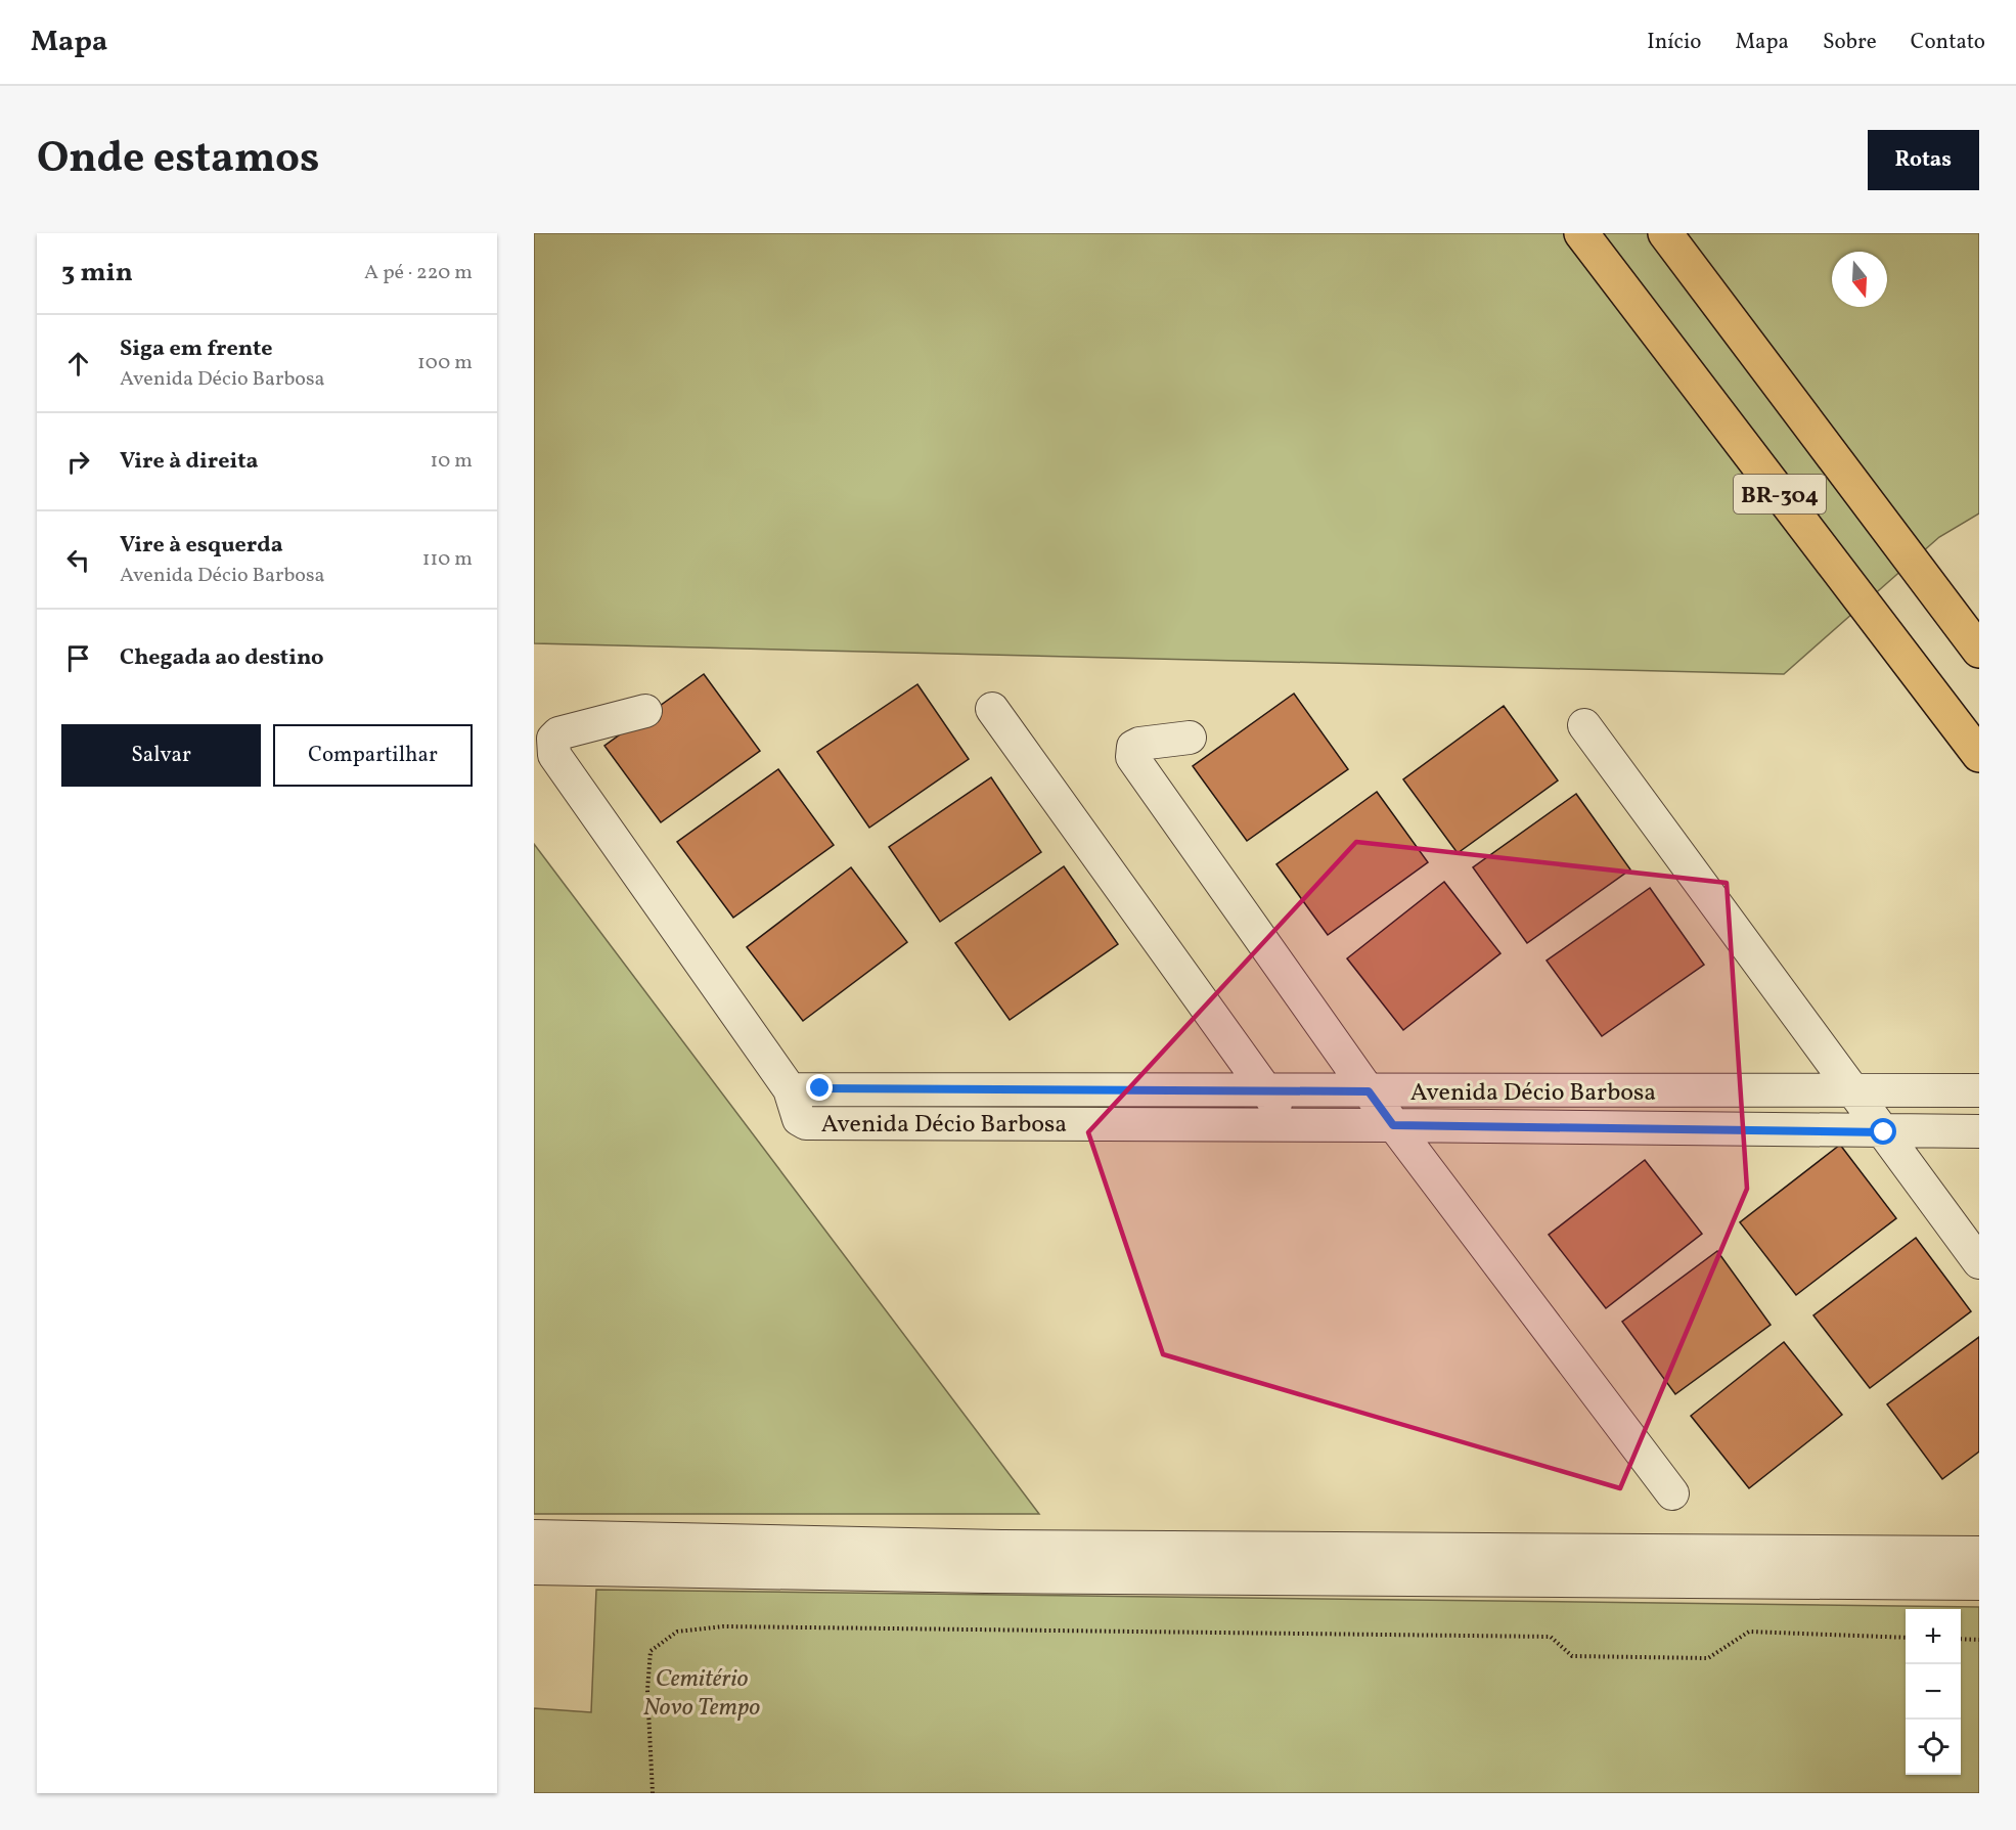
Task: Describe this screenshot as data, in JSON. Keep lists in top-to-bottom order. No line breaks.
{"streets":{"highway":["BR-304"],"street":["Avenida Décio Barbosa"]},"parks":["Cemitério Novo Tempo"],"north":"bottom","page":{"header":"Mapa","nav":["Início","Mapa","Sobre","Contato"],"title":"Onde estamos","buttons":["Rotas",["Salvar","Compartilhar"]],"heading":["3 min","A pé · 220 m"],"list":[["Siga em frente","Avenida Décio Barbosa","100 m"],["Vire à direita","10 m"],["Vire à esquerda","Avenida Décio Barbosa","110 m"],"Chegada ao destino"],"map_buttons":["+","−"]}}
